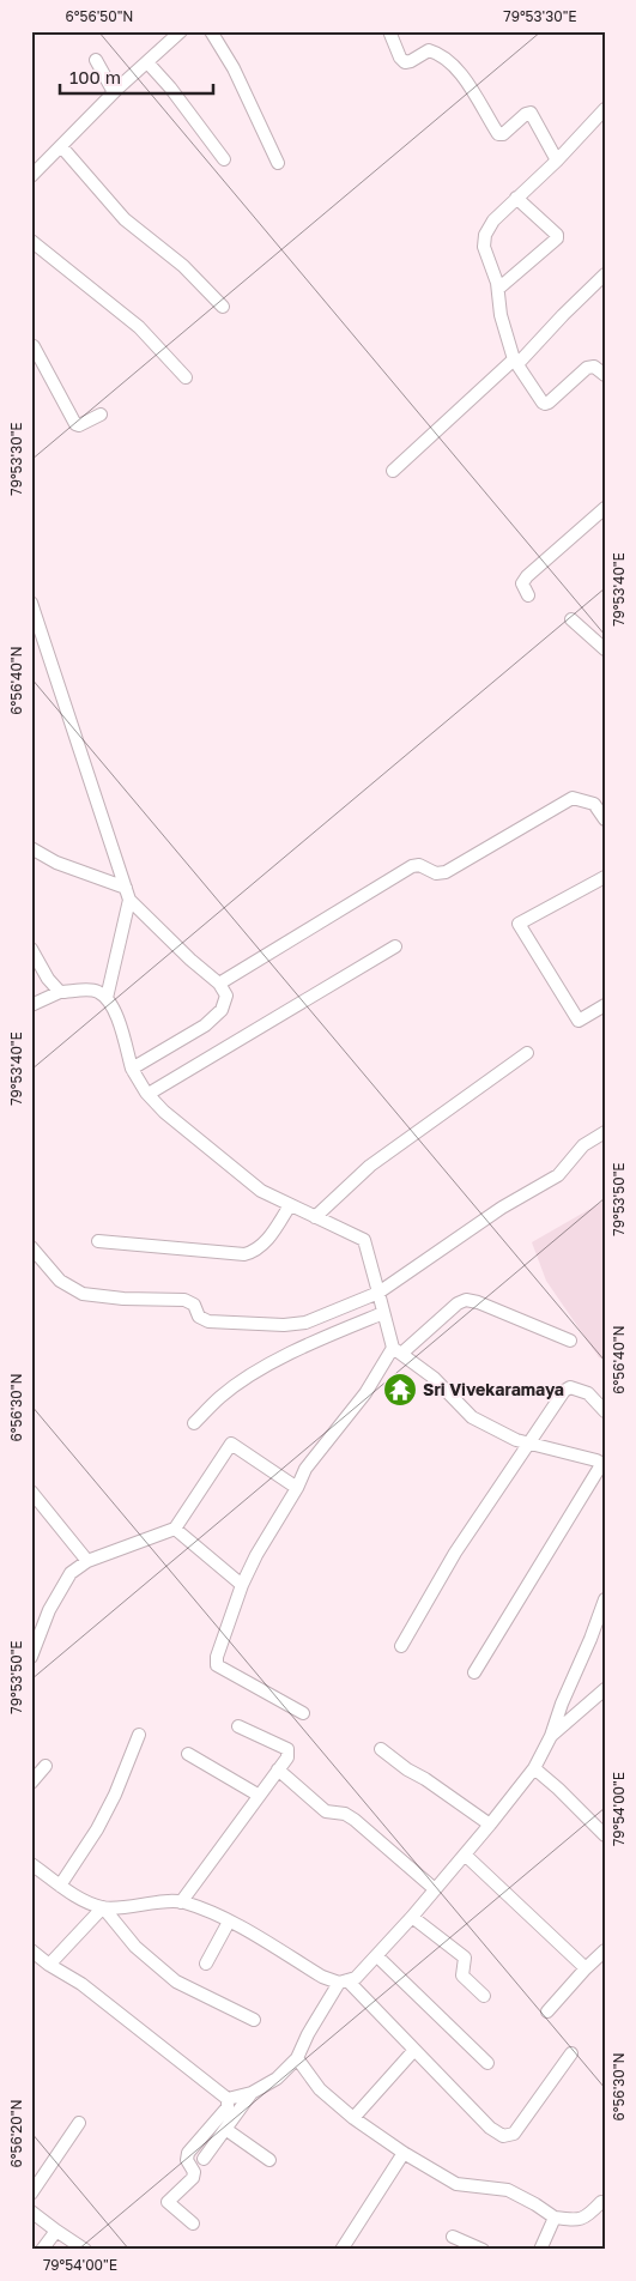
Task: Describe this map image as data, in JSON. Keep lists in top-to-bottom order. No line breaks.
{"places":{"temple":["Sri Vivekaramaya"]},"scale_bar":"100 m","coordinates":["6°56'50\"N","79°53'30\"E","79°53'40\"E","6°56'40\"N","79°53'50\"E","6°56'30\"N","79°54'00\"E","6°56'20\"N"]}
